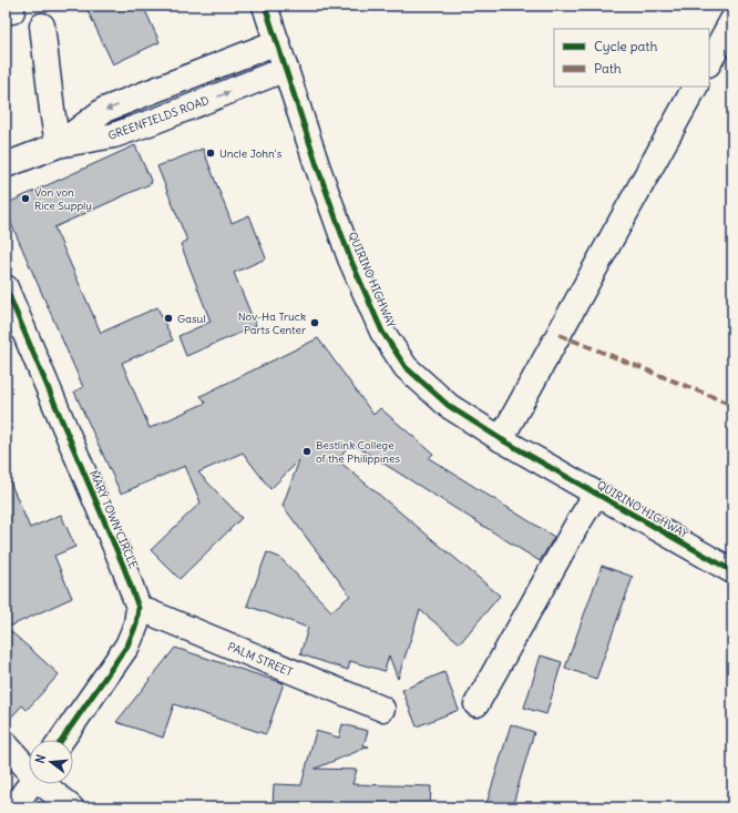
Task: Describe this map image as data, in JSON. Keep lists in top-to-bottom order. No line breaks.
{"streets":{"street":["GREENFIELDS ROAD","QUIRINO HIGHWAY","MARY TOWN CIRCLE","PALM STREET"]},"crossings":[["GREENFIELDS ROAD","QUIRINO HIGHWAY"],["MARY TOWN CIRCLE","PALM STREET"]],"places":["Uncle John's","Von von Rice Supply","Gasul","Nov-Ha Truck Parts Center","Bestlink College of the Philippines"],"legend":["Cycle path","Path"],"north":"left"}
